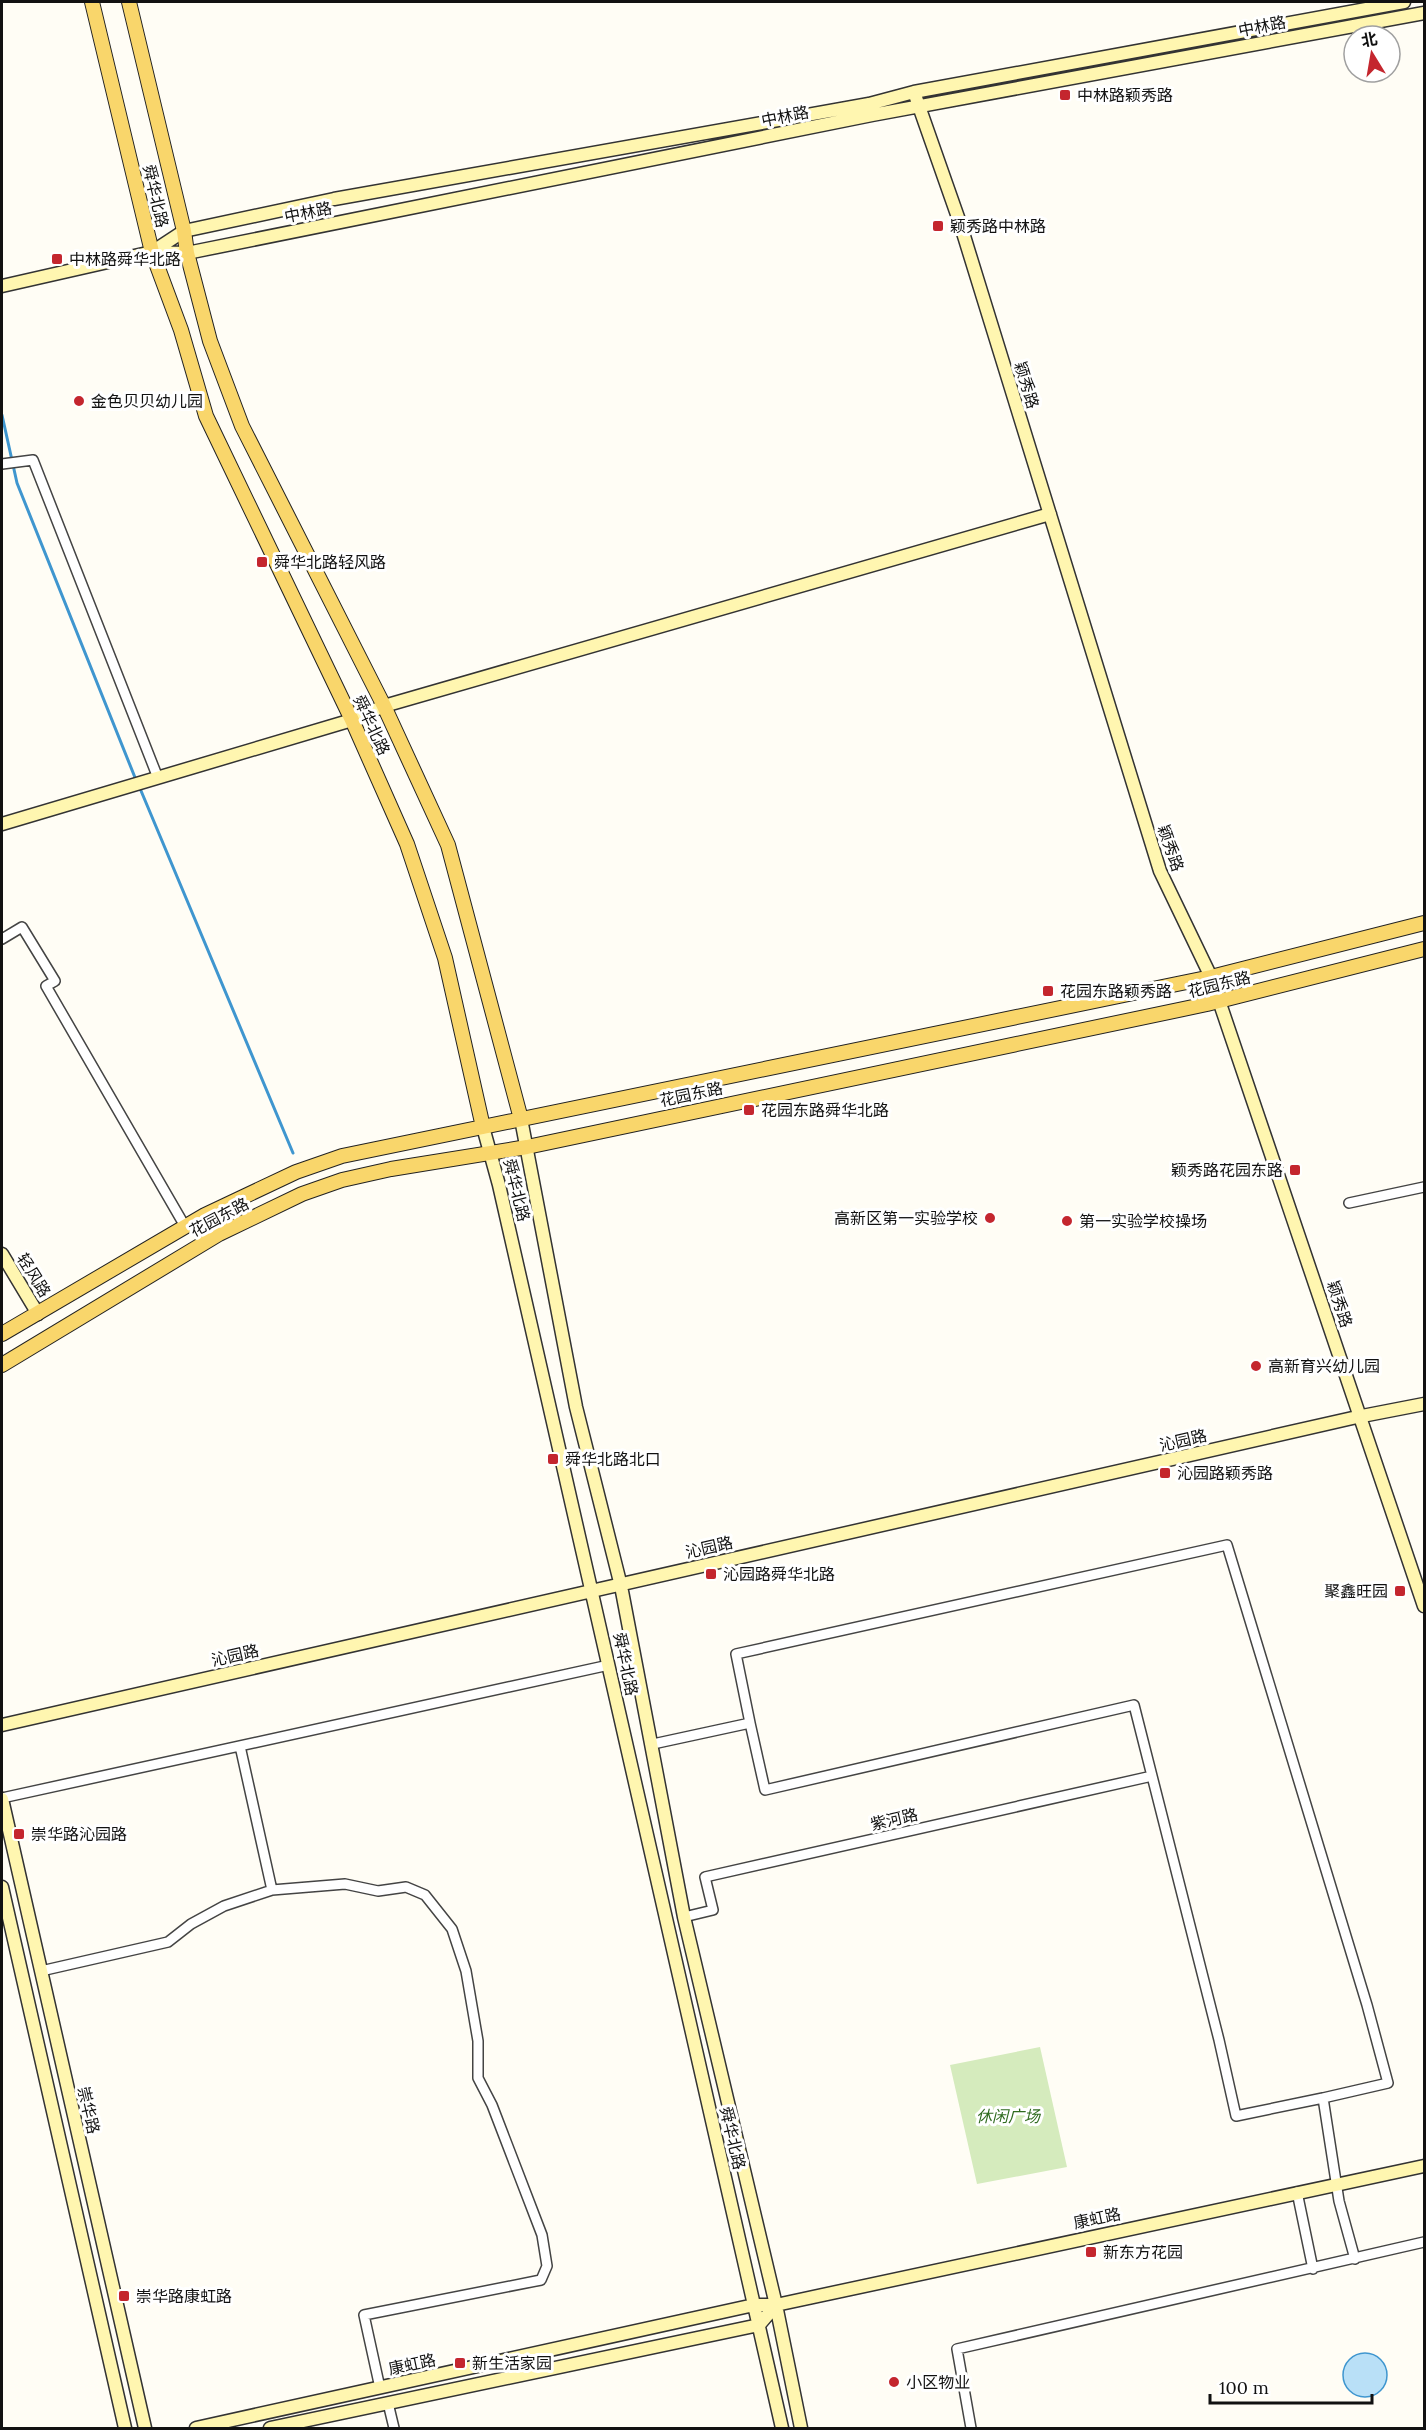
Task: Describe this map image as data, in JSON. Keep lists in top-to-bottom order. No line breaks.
{"streets":{"main road":["中林路","舜华北路","颖秀路","花园东路","轻风路","沁园路","崇华路","康虹路"],"street":["紫河路"]},"crossings":[["中林路","舜华北路"],["中林路","颖秀路"],["舜华北路","花园东路"],["舜华北路","沁园路"],["舜华北路","紫河路"],["舜华北路","康虹路"],["颖秀路","花园东路"],["颖秀路","沁园路"],["花园东路","轻风路"]],"parks":["休闲广场"],"places":{"transit":["中林路颖秀路","颖秀路中林路","中林路舜华北路","舜华北路轻风路","花园东路颖秀路","花园东路舜华北路","颖秀路花园东路","舜华北路北口","沁园路颖秀路","沁园路舜华北路","聚鑫旺园","崇华路沁园路","新东方花园","崇华路康虹路","新生活家园"],"other":["金色贝贝幼儿园","高新区第一实验学校","第一实验学校操场","高新育兴幼儿园","小区物业"]},"scale_bar":"100 m","north":"top"}
